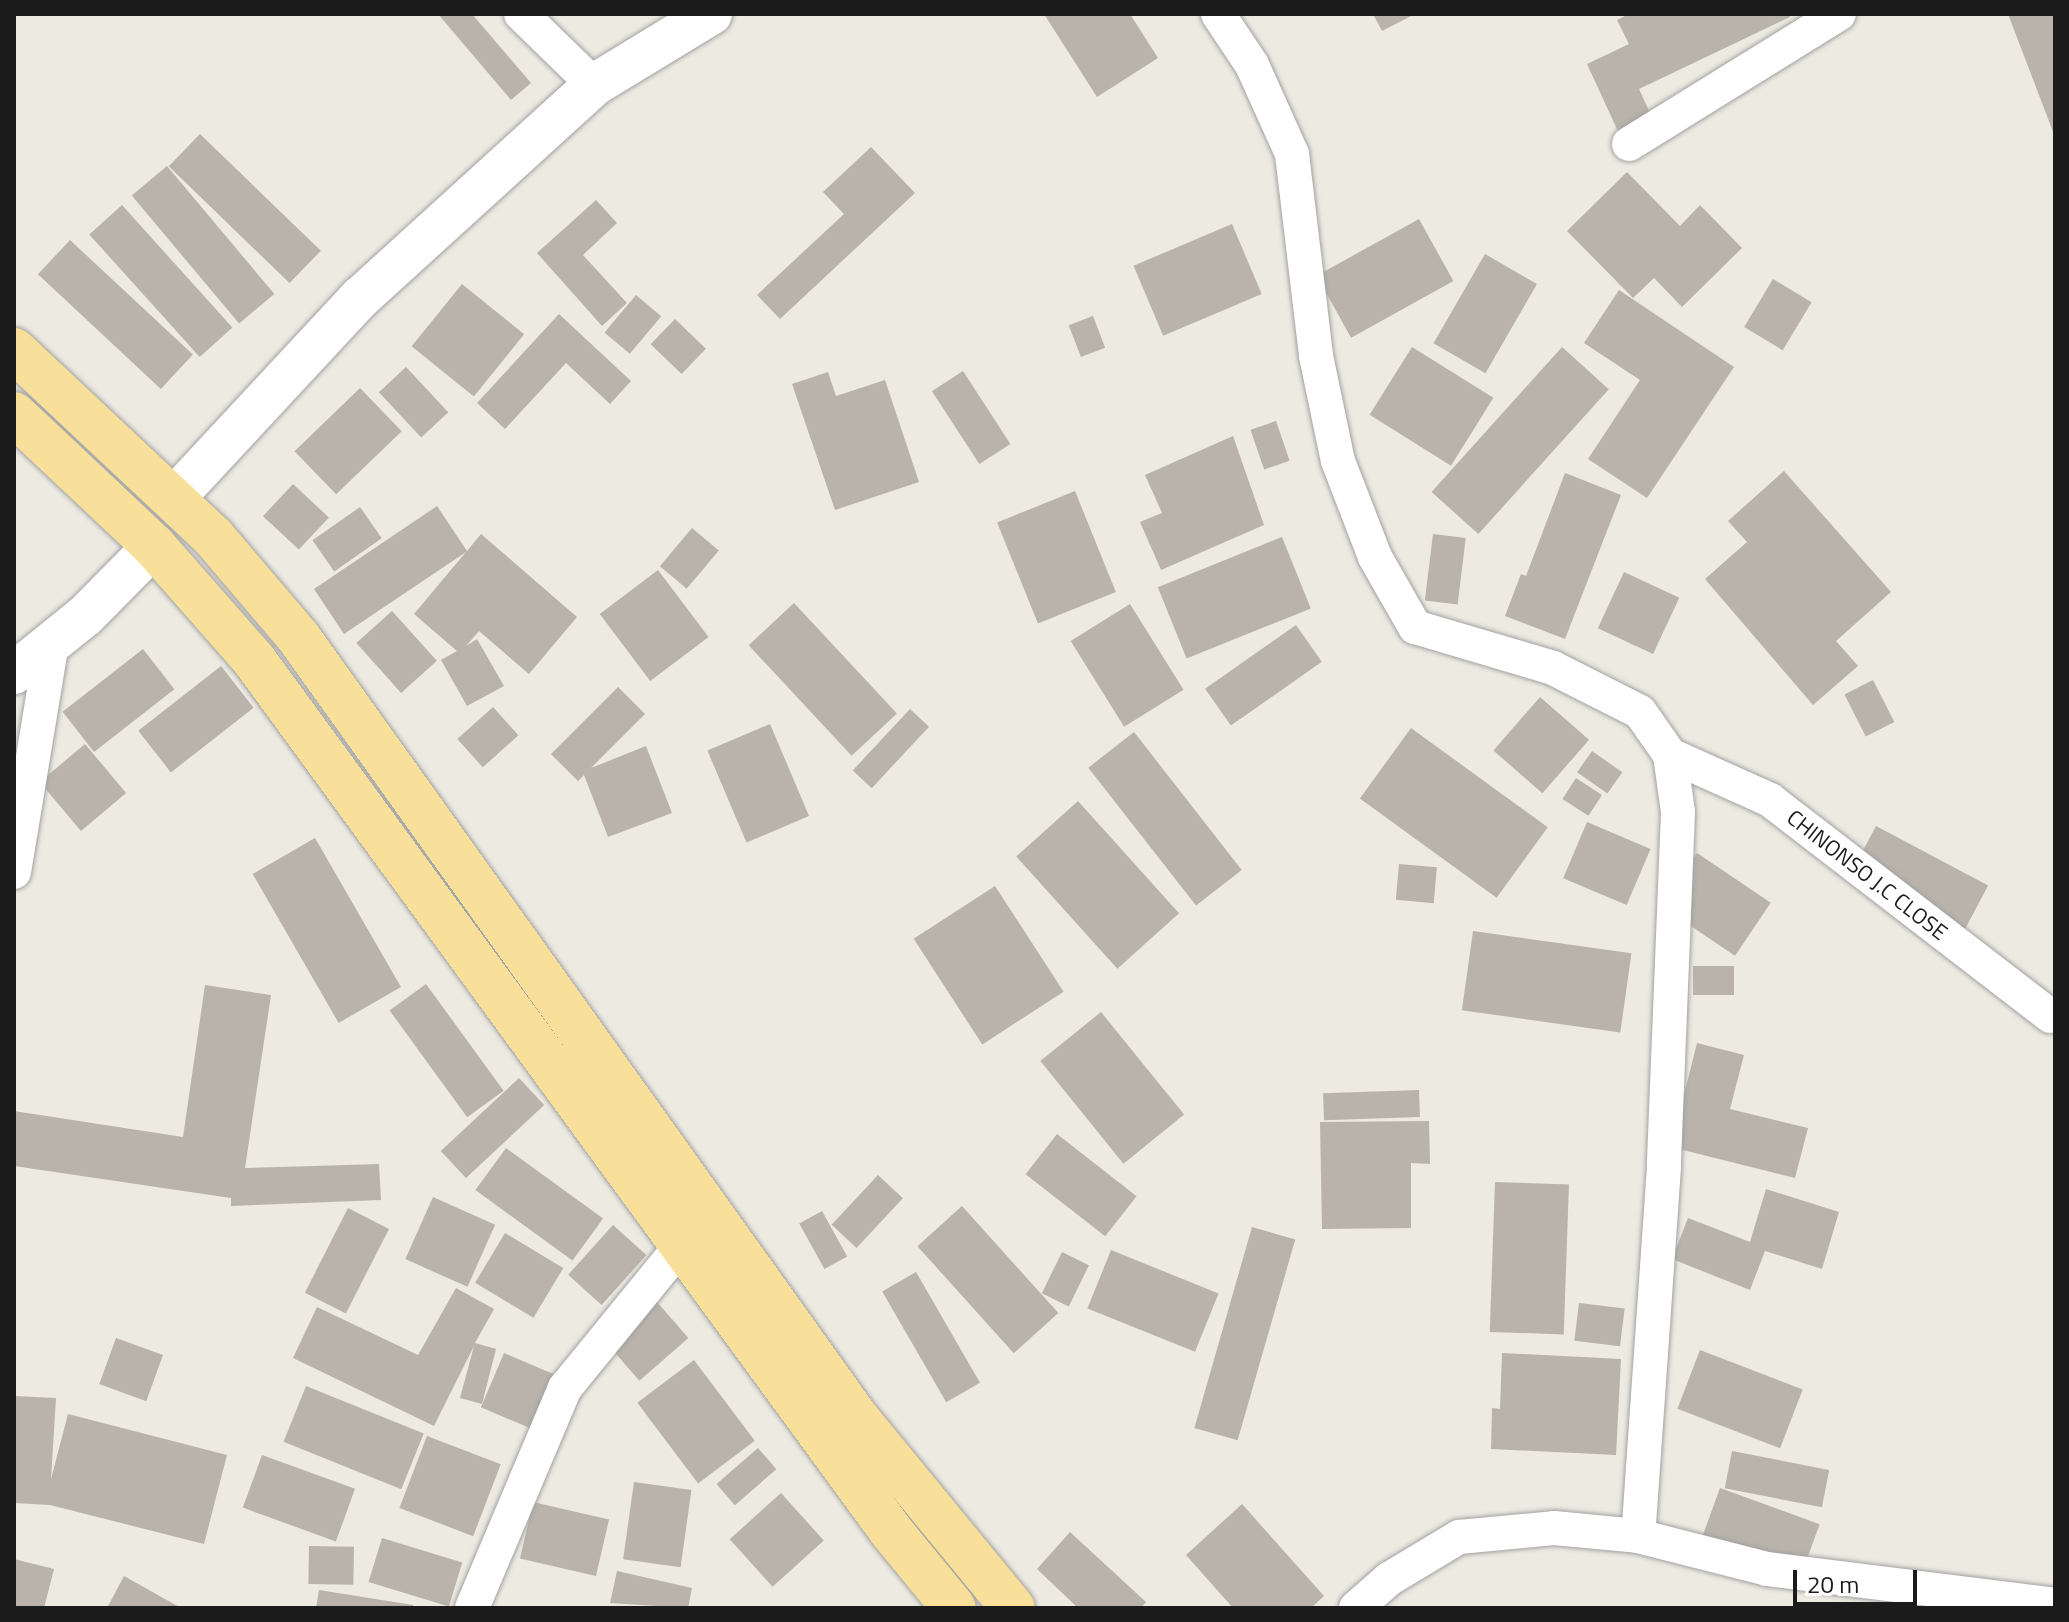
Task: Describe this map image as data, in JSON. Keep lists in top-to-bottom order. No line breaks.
{"streets":{"street":["CHINONSO J.C CLOSE"]},"scale_bar":"20 m"}
